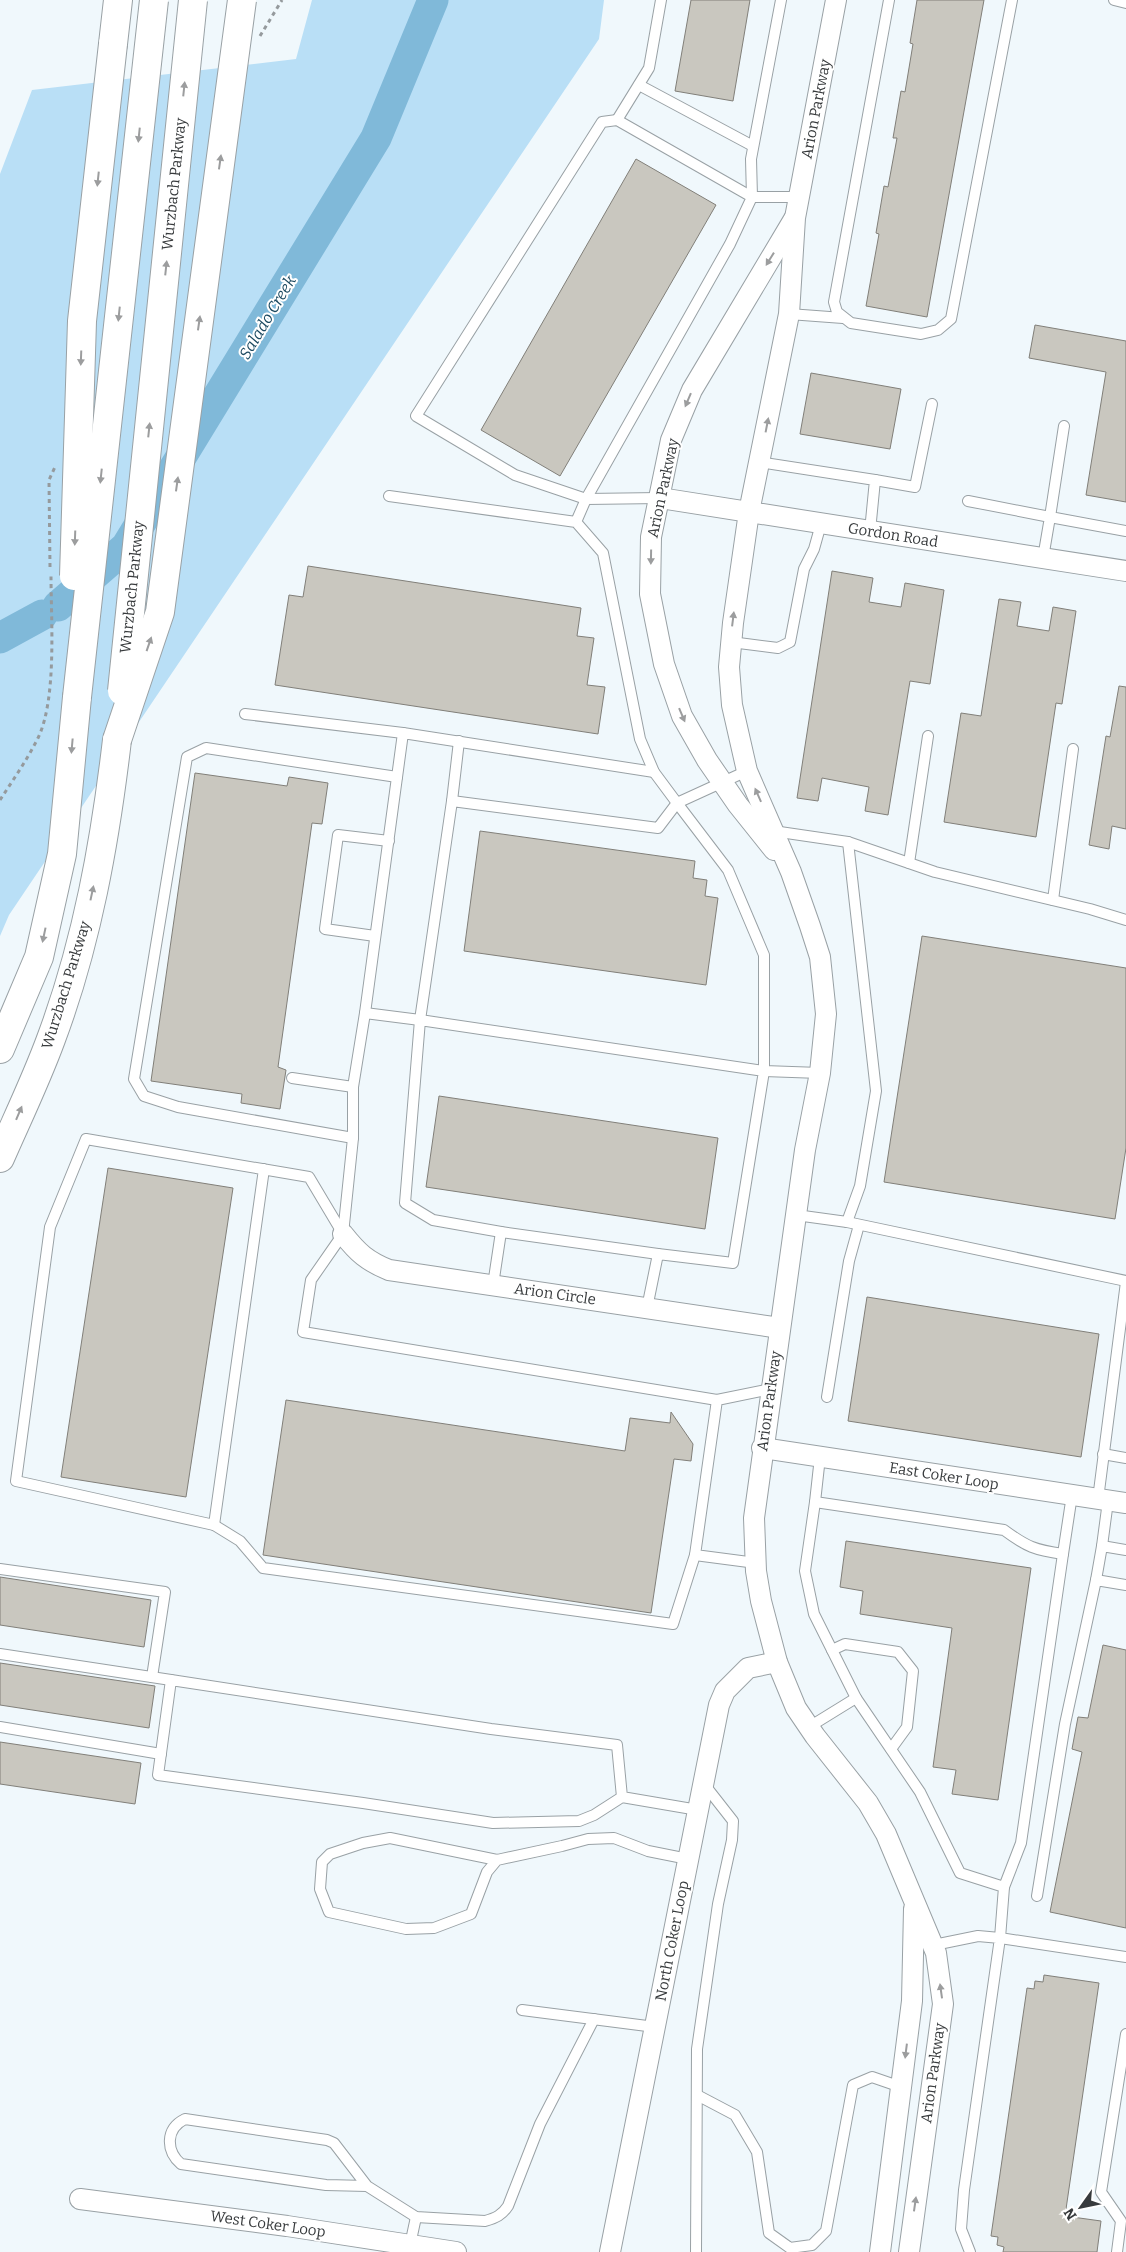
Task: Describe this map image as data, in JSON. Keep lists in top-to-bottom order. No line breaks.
{"streets":{"highway":["Wurzbach Parkway"],"street":["Arion Parkway","Gordon Road","Arion Circle","East Coker Loop","North Coker Loop","West Coker Loop"]},"crossings":[["Arion Parkway","Gordon Road"],["Arion Parkway","Arion Circle"],["Arion Parkway","East Coker Loop"],["Arion Parkway","North Coker Loop"]],"water":["Salado Creek"],"north":"bottom left"}
